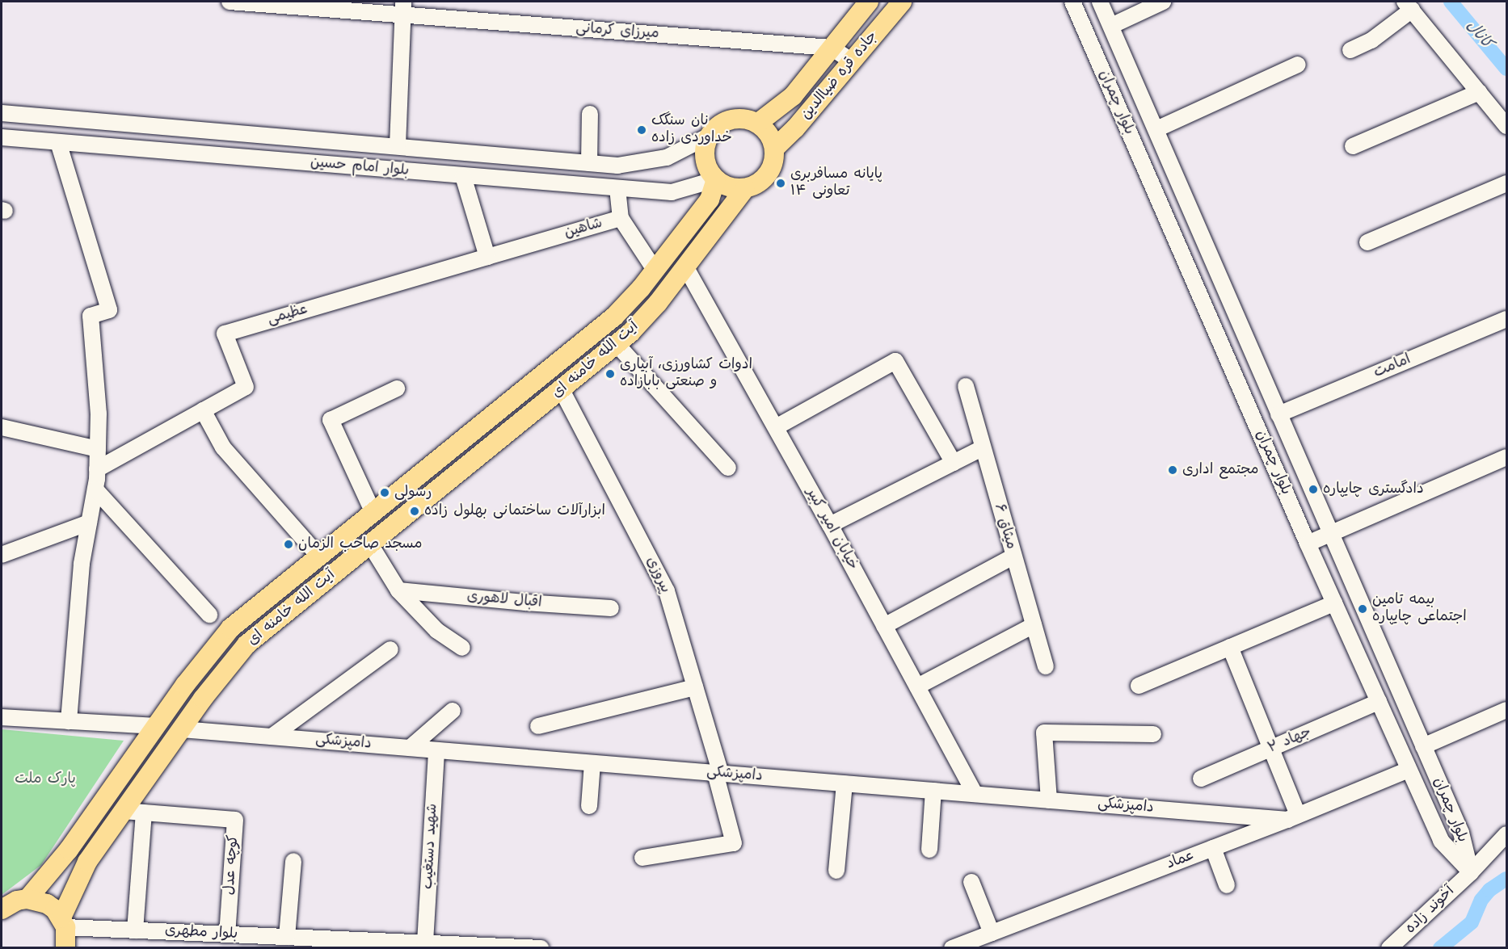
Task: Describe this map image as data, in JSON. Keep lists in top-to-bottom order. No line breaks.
{"streets":{"main road":["جاده قره ضیاالدین","آیت الله خامنه ای"],"street":["میرزای کرمانی","بلوار چمران","بلوار امام حسین","شاهین","عظیمی","امامت","میثاق ۶","خیابان امیر کبیر","پیروزی","اقبال لاهوری","جهاد ۲","دامپزشکی","شهید دستغیب","عماد","کوچه عدل","آخوند زاده","بلوار مطهری"]},"crossings":[["میرزای کرمانی","جاده قره ضیاالدین"],["جاده قره ضیاالدین","بلوار امام حسین"],["جاده قره ضیاالدین","آیت الله خامنه ای"],["بلوار چمران","امامت"],["بلوار چمران","جهاد ۲"],["بلوار چمران","عماد"],["بلوار چمران","آخوند زاده"],["بلوار امام حسین","آیت الله خامنه ای"],["شاهین","عظیمی"],["شاهین","آیت الله خامنه ای"],["آیت الله خامنه ای","خیابان امیر کبیر"],["آیت الله خامنه ای","پیروزی"],["آیت الله خامنه ای","دامپزشکی"],["آیت الله خامنه ای","کوچه عدل"],["آیت الله خامنه ای","بلوار مطهری"],["خیابان امیر کبیر","دامپزشکی"],["پیروزی","دامپزشکی"],["دامپزشکی","شهید دستغیب"],["دامپزشکی","عماد"],["شهید دستغیب","بلوار مطهری"],["کوچه عدل","بلوار مطهری"]],"water":["کانال"],"parks":["پارک ملت"],"places":["نان سنگک خداوردی زاده","پایانه مسافربری تعاونی ۱۴","ادوات کشاورزی، آبیاری و صنعتی بابازاده","مجتمع اداری","دادگستری چایپاره","رسولی","ابزارآلات ساختمانی بهلول زاده","مسجد صاحب الزمان","بیمه تامین اجتماعی چایپاره"]}
